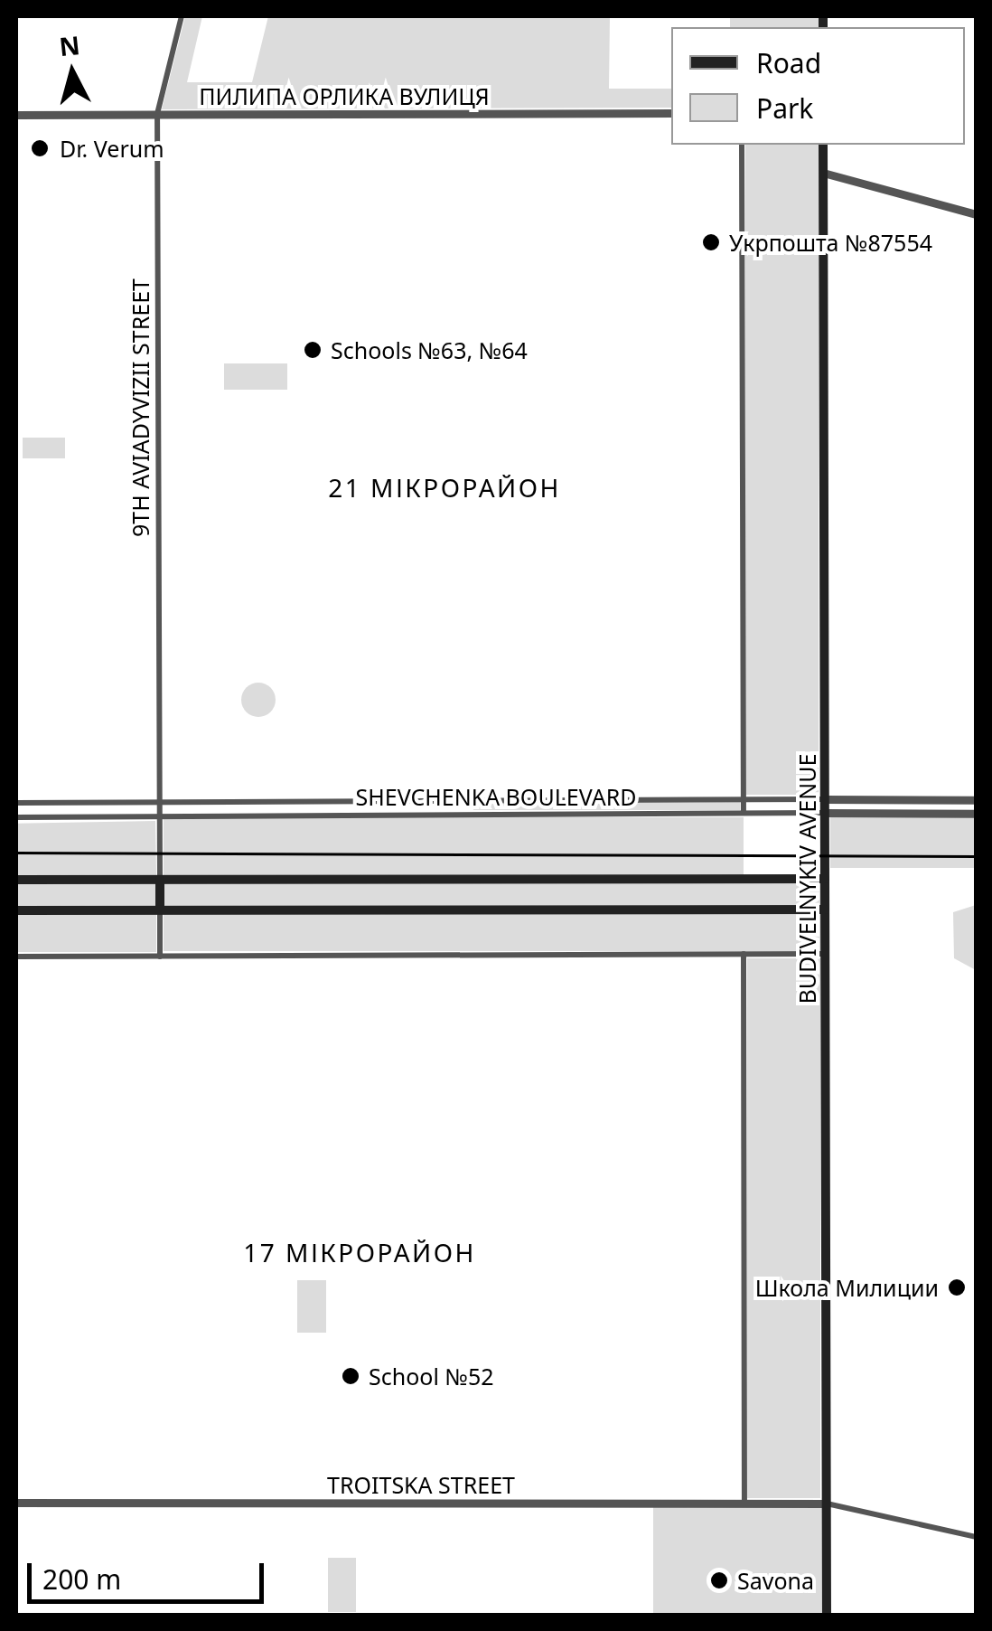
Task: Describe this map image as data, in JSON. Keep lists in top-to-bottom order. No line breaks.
{"streets":{"main road":["BUDIVELNYKIV AVENUE"],"street":["ПИЛИПА ОРЛИКА ВУЛИЦЯ","9TH AVIADYVIZII STREET","SHEVCHENKA BOULEVARD","TROITSKA STREET"]},"crossings":[["ПИЛИПА ОРЛИКА ВУЛИЦЯ","9TH AVIADYVIZII STREET"],["9TH AVIADYVIZII STREET","SHEVCHENKA BOULEVARD"],["SHEVCHENKA BOULEVARD","BUDIVELNYKIV AVENUE"],["BUDIVELNYKIV AVENUE","TROITSKA STREET"]],"districts":["21 МІКРОРАЙОН","17 МІКРОРАЙОН"],"places":["Dr. Verum","Укрпошта №87554","Schools №63, №64","Школа Милиции","School №52","Savona"],"legend":["Road","Park"],"scale_bar":"200 m","north":"top"}
